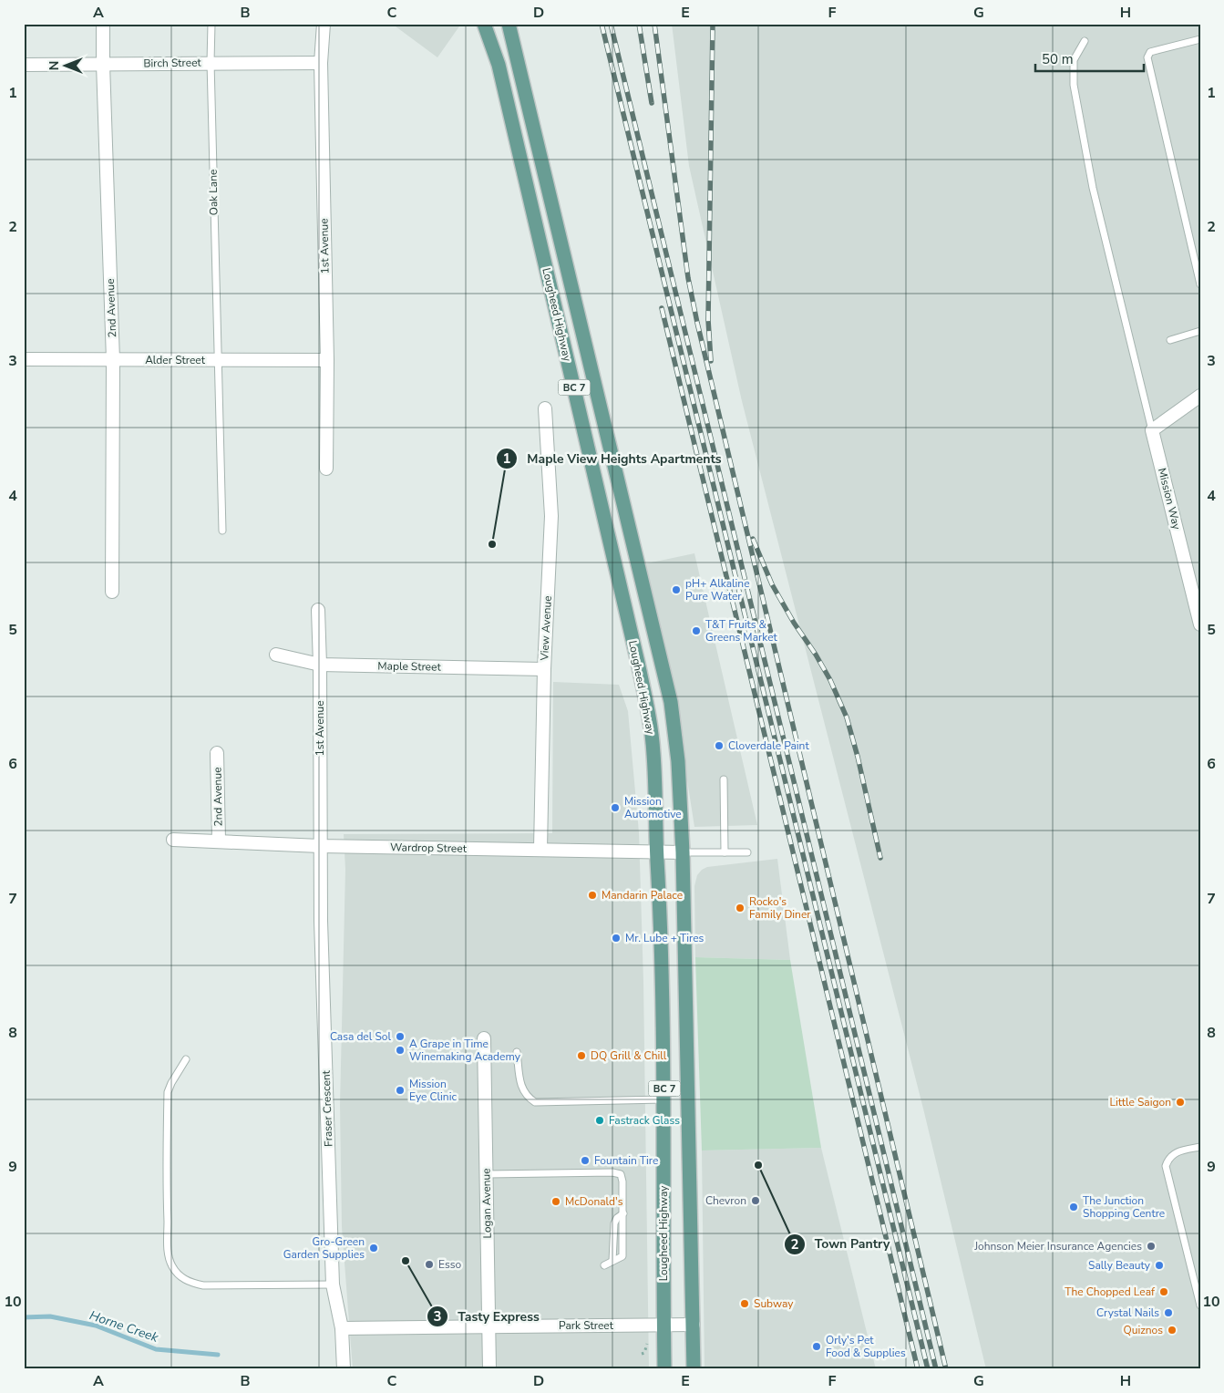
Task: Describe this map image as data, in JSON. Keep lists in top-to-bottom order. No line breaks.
{"streets":{"main road":["Lougheed Highway","BC 7"],"street":["Birch Street","1st Avenue","2nd Avenue","Alder Street","Mission Way","View Avenue","Maple Street","Wardrop Street","Fraser Crescent","Logan Avenue","Park Street"],"lane":["Oak Lane"]},"crossings":[["Birch Street","Oak Lane"],["Birch Street","1st Avenue"],["Birch Street","2nd Avenue"],["Oak Lane","Alder Street"],["1st Avenue","Alder Street"],["1st Avenue","Maple Street"],["1st Avenue","Wardrop Street"],["1st Avenue","Fraser Crescent"],["2nd Avenue","Alder Street"],["2nd Avenue","Wardrop Street"],["Lougheed Highway","Wardrop Street"],["Lougheed Highway","Park Street"],["View Avenue","Maple Street"],["View Avenue","Wardrop Street"],["Wardrop Street","Fraser Crescent"],["Fraser Crescent","Park Street"],["Logan Avenue","Park Street"]],"water":["Horne Creek"],"places":["Maple View Heights Apartments","pH+ Alkaline Pure Water","T&T Fruits & Greens Market","Cloverdale Paint","Mission Automotive","Mandarin Palace","Rocko's Family Diner","Mr. Lube + Tires","Casa del Sol","A Grape in Time Winemaking Academy","DQ Grill & Chill","Mission Eye Clinic","Little Saigon","Fastrack Glass","Fountain Tire","Town Pantry","Chevron","McDonald's","The Junction Shopping Centre","Johnson Meier Insurance Agencies","Gro-Green Garden Supplies","Tasty Express","Esso","Sally Beauty","The Chopped Leaf","Subway","Crystal Nails","Quiznos","Orly's Pet Food & Supplies"],"scale_bar":"50 m","north":"left","grid":{"columns":["A","B","C","D","E","F","G","H"],"rows":["1","2","3","4","5","6","7","8","9","10"]}}
